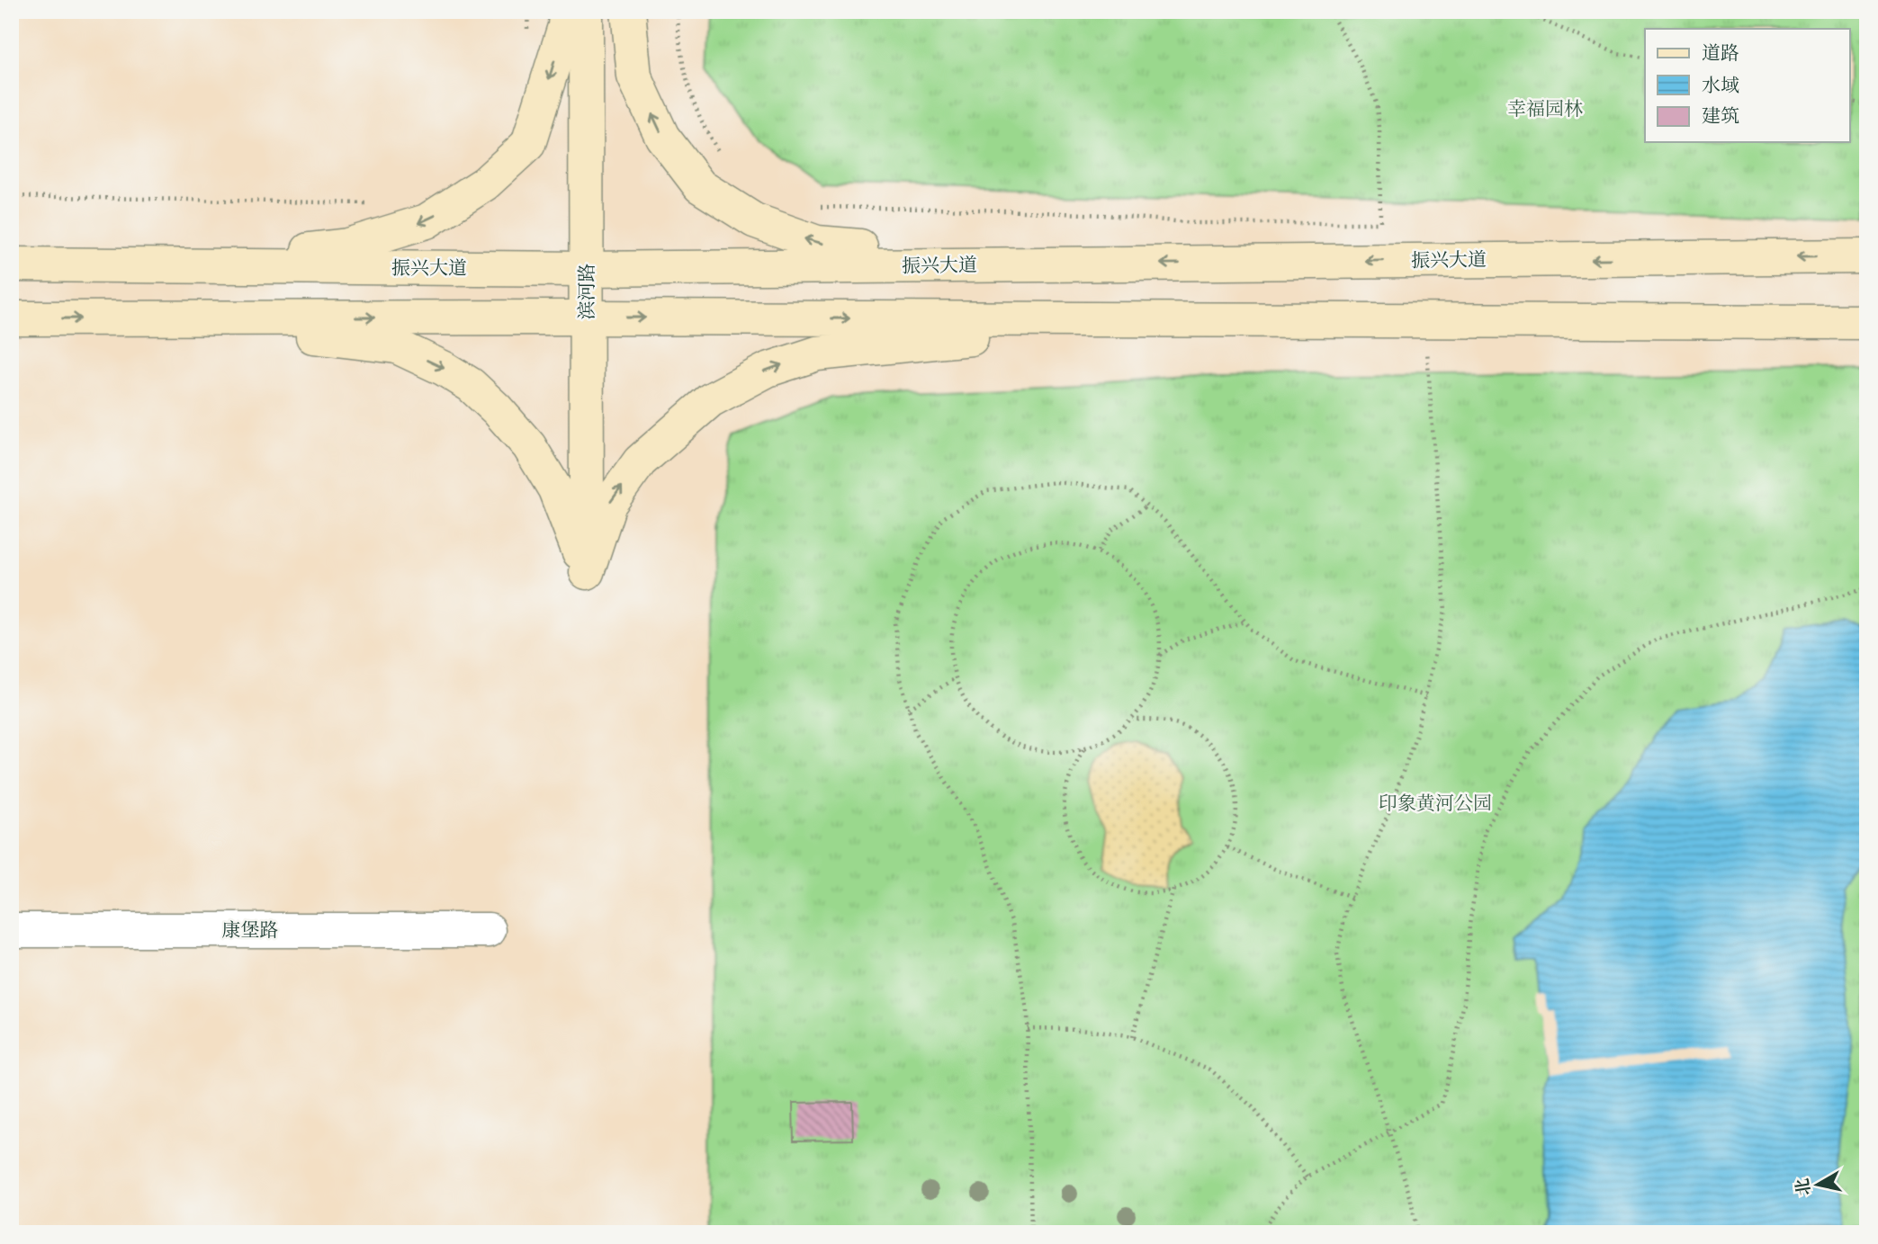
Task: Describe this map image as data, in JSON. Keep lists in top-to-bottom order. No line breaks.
{"streets":{"main road":["振兴大道","滨河路"],"street":["康堡路"]},"crossings":[["振兴大道","滨河路"]],"parks":["幸福园林","印象黄河公园"],"legend":["道路","水域","建筑"],"north":"left"}
